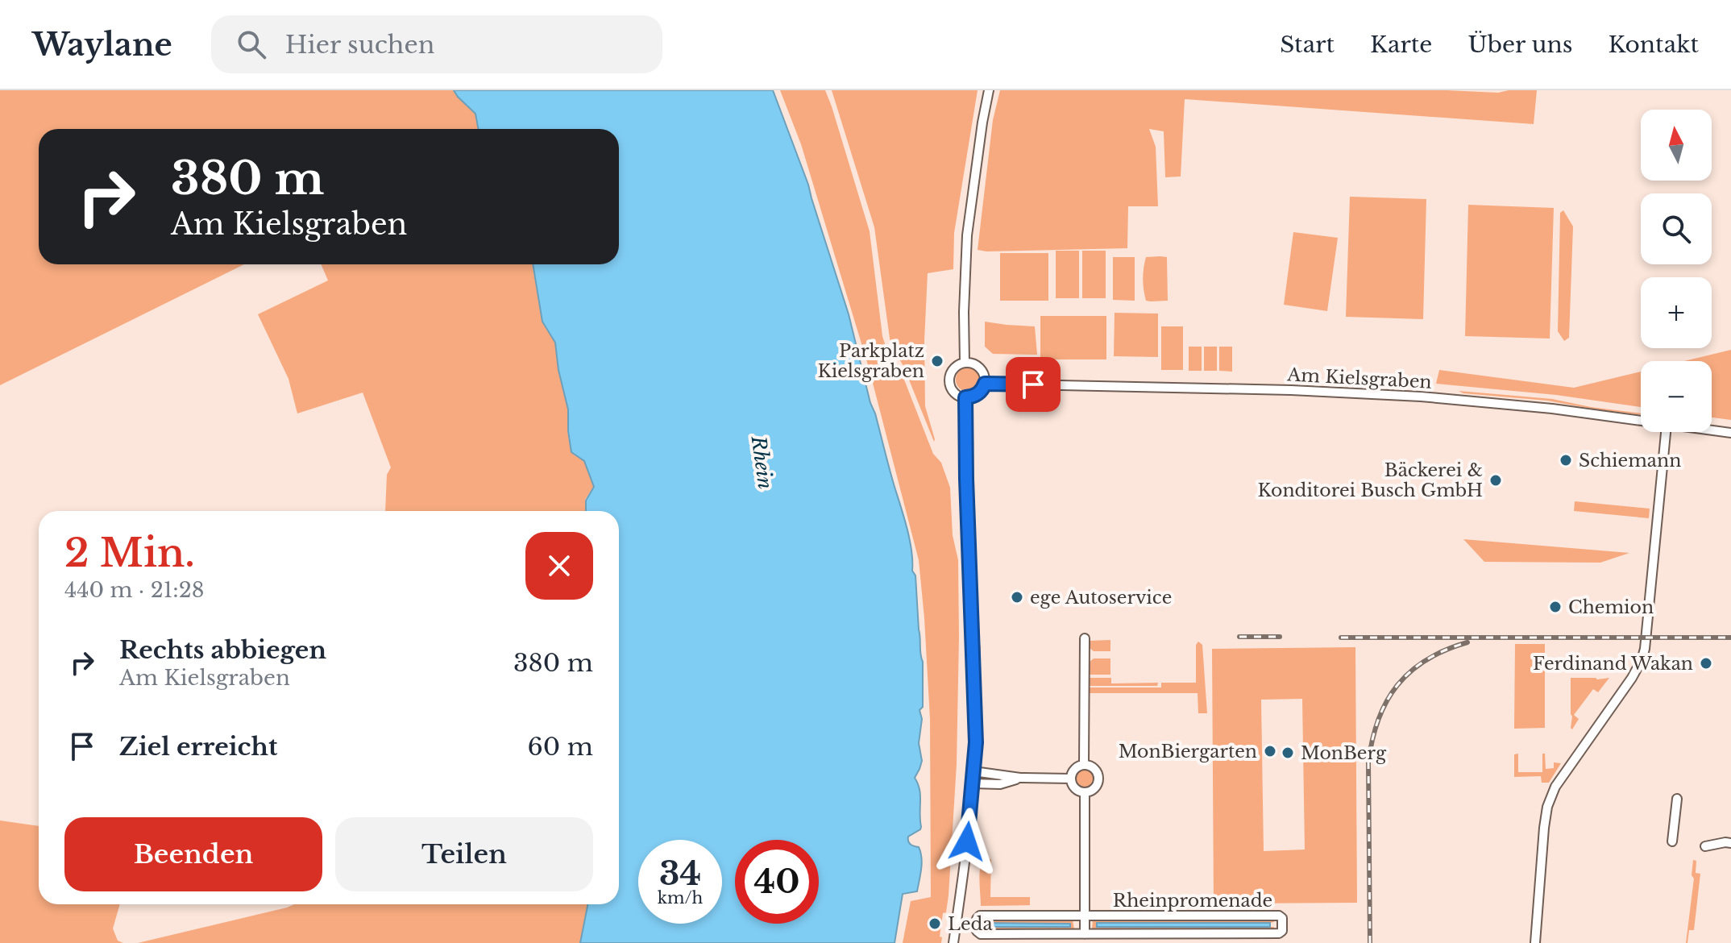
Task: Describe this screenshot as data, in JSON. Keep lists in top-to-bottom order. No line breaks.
{"streets":{"street":["Am Kielsgraben","Rheinpromenade"]},"water":["Rhein"],"places":["Parkplatz Kielsgraben","Schiemann","Bäckerei & Konditorei Busch GmbH","ege Autoservice","Chemion","Ferdinand Wakan","MonBiergarten","MonBerg","Leda"],"north":"top","page":{"header":"Waylane","search":"Hier suchen","nav":["Start","Karte","Über uns","Kontakt"],"map_buttons":["+","−"],"turn":["380 m","Am Kielsgraben"],"heading":["2 Min.","440 m · 21:28"],"list":[{"name":"Rechts abbiegen","note":"Am Kielsgraben","value":"380 m"},{"name":"Ziel erreicht","value":"60 m"}],"buttons":["Beenden","Teilen"],"speed":"34 km/h","limit":"40"}}
